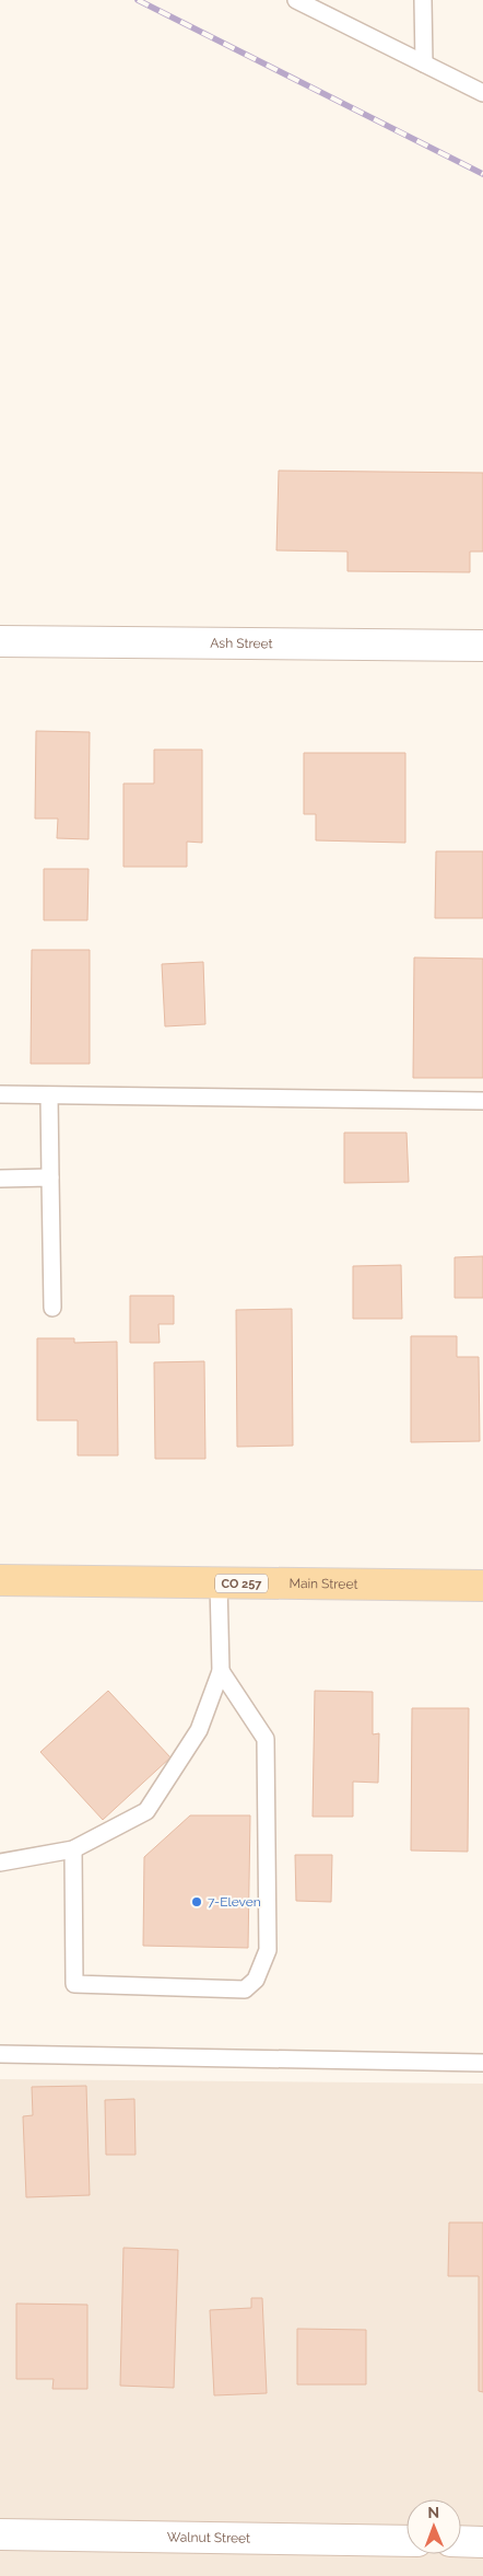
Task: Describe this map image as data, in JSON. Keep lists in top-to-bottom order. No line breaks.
{"streets":{"main road":["CO 257","Main Street"],"street":["Ash Street","Walnut Street"]},"places":["7-Eleven"],"north":"top"}
